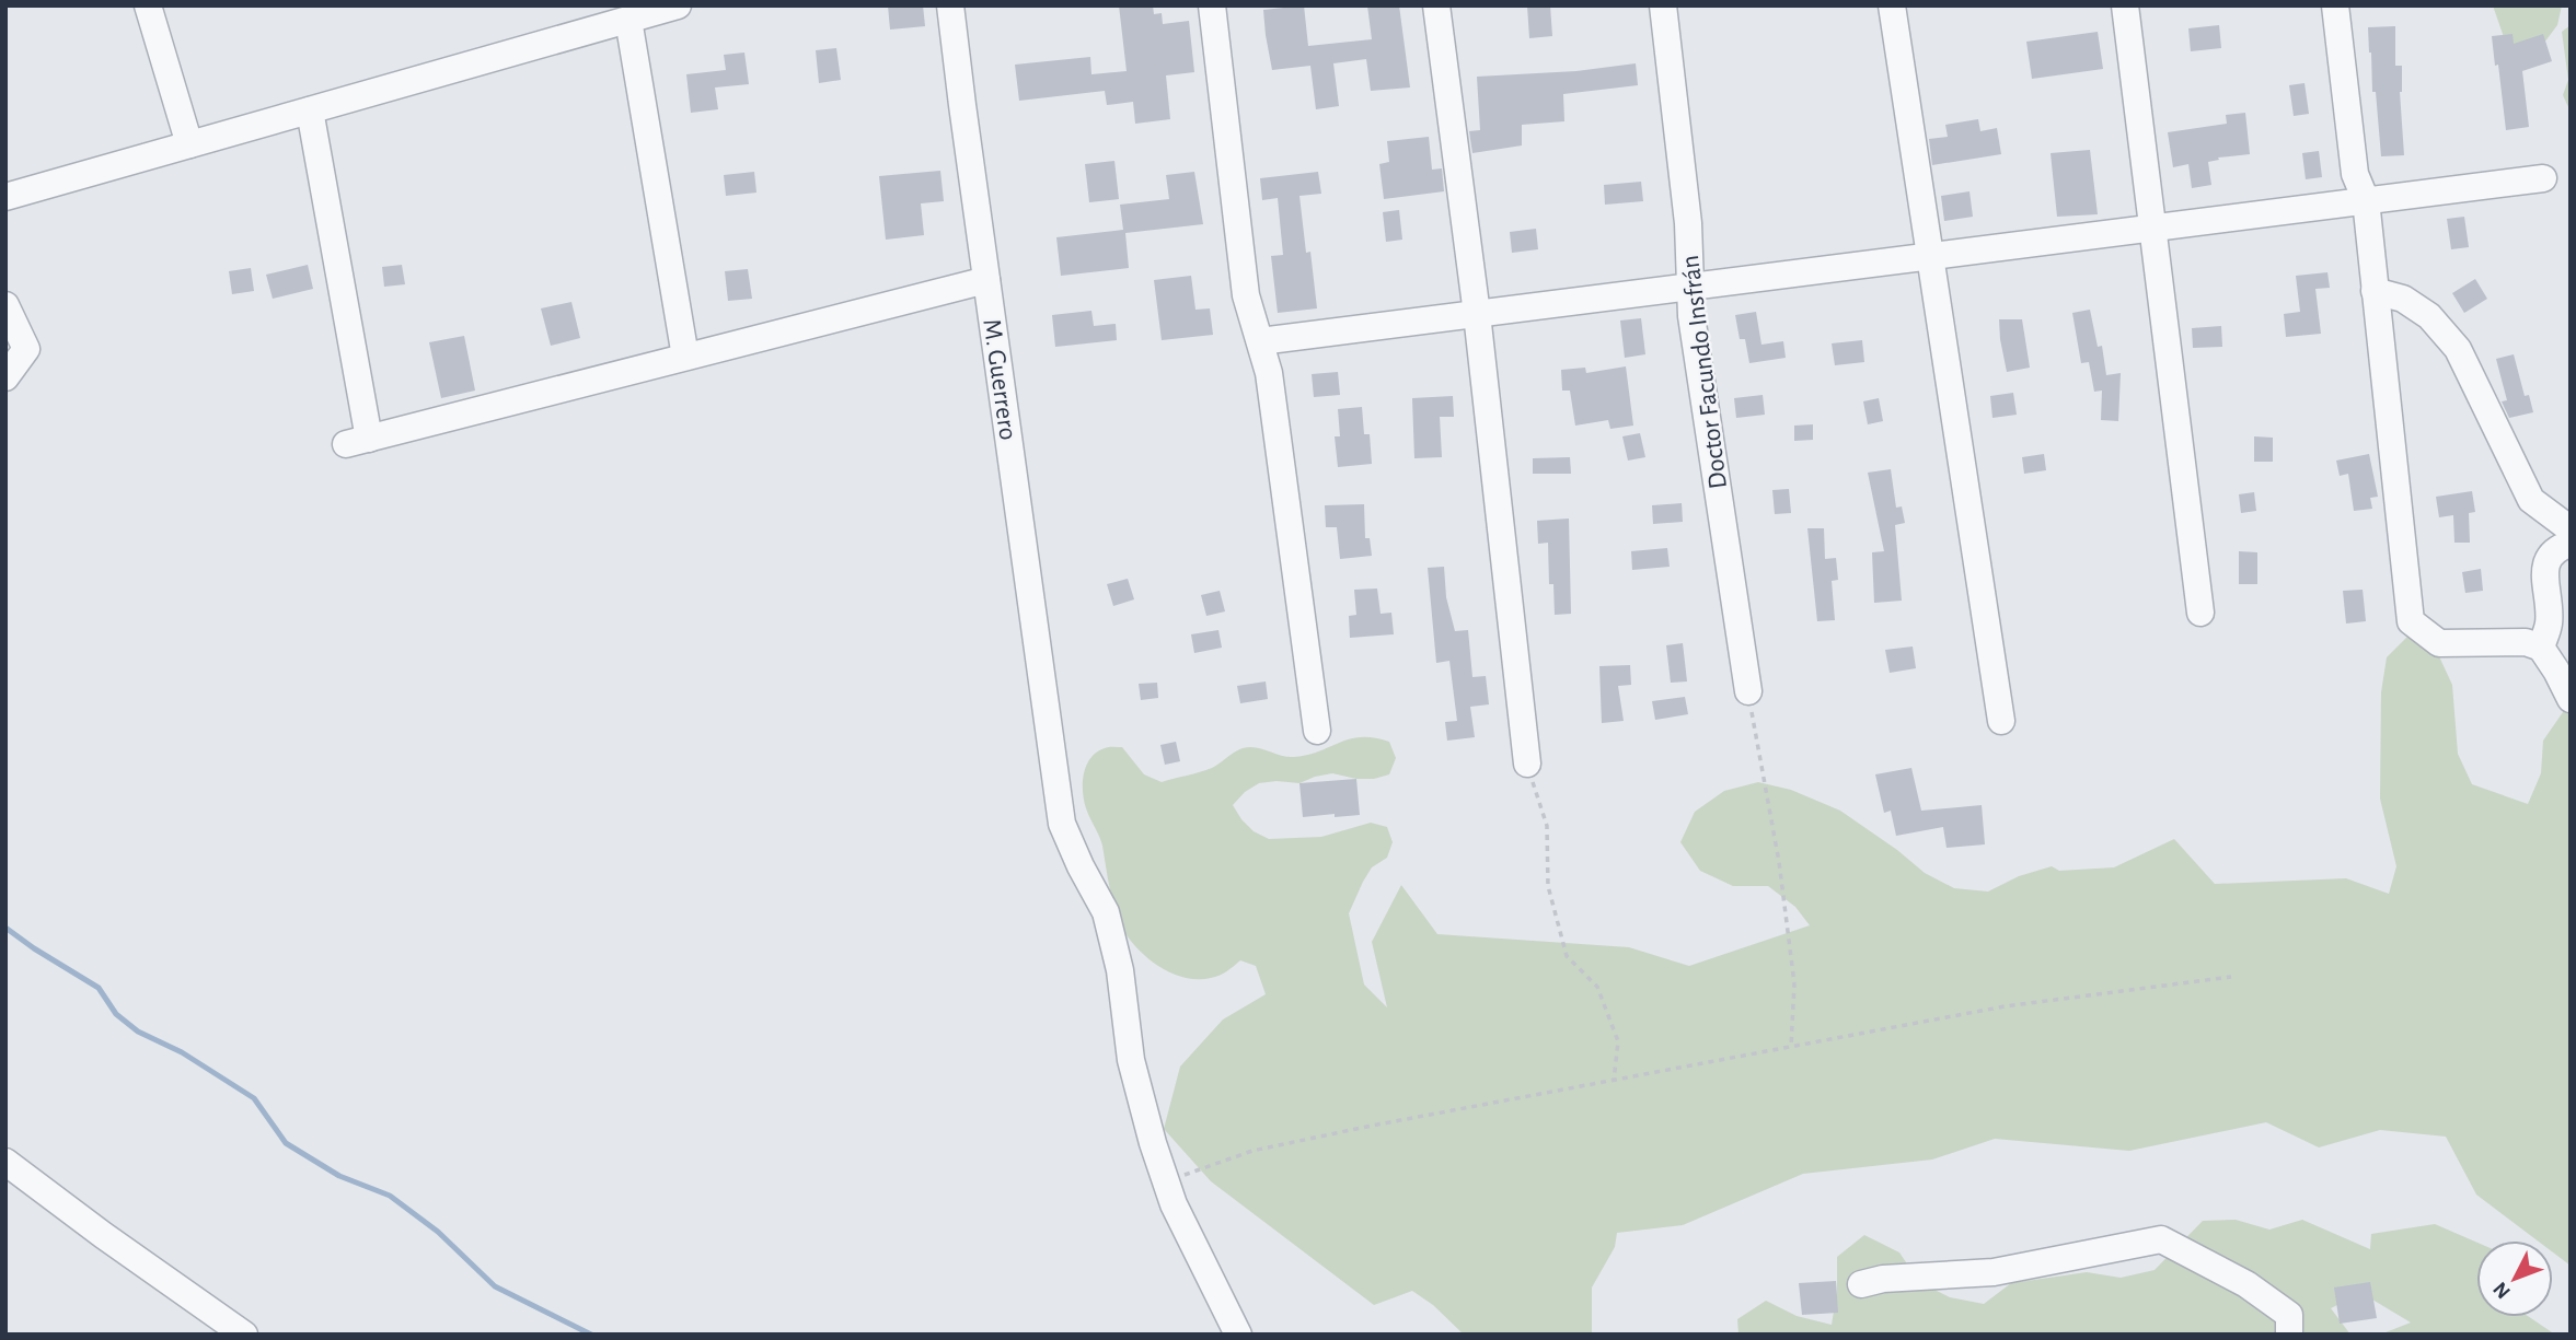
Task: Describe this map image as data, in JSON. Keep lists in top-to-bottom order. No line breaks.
{"streets":{"street":["Doctor Facundo Insfrán","M. Guerrero"]},"north":"bottom left"}
